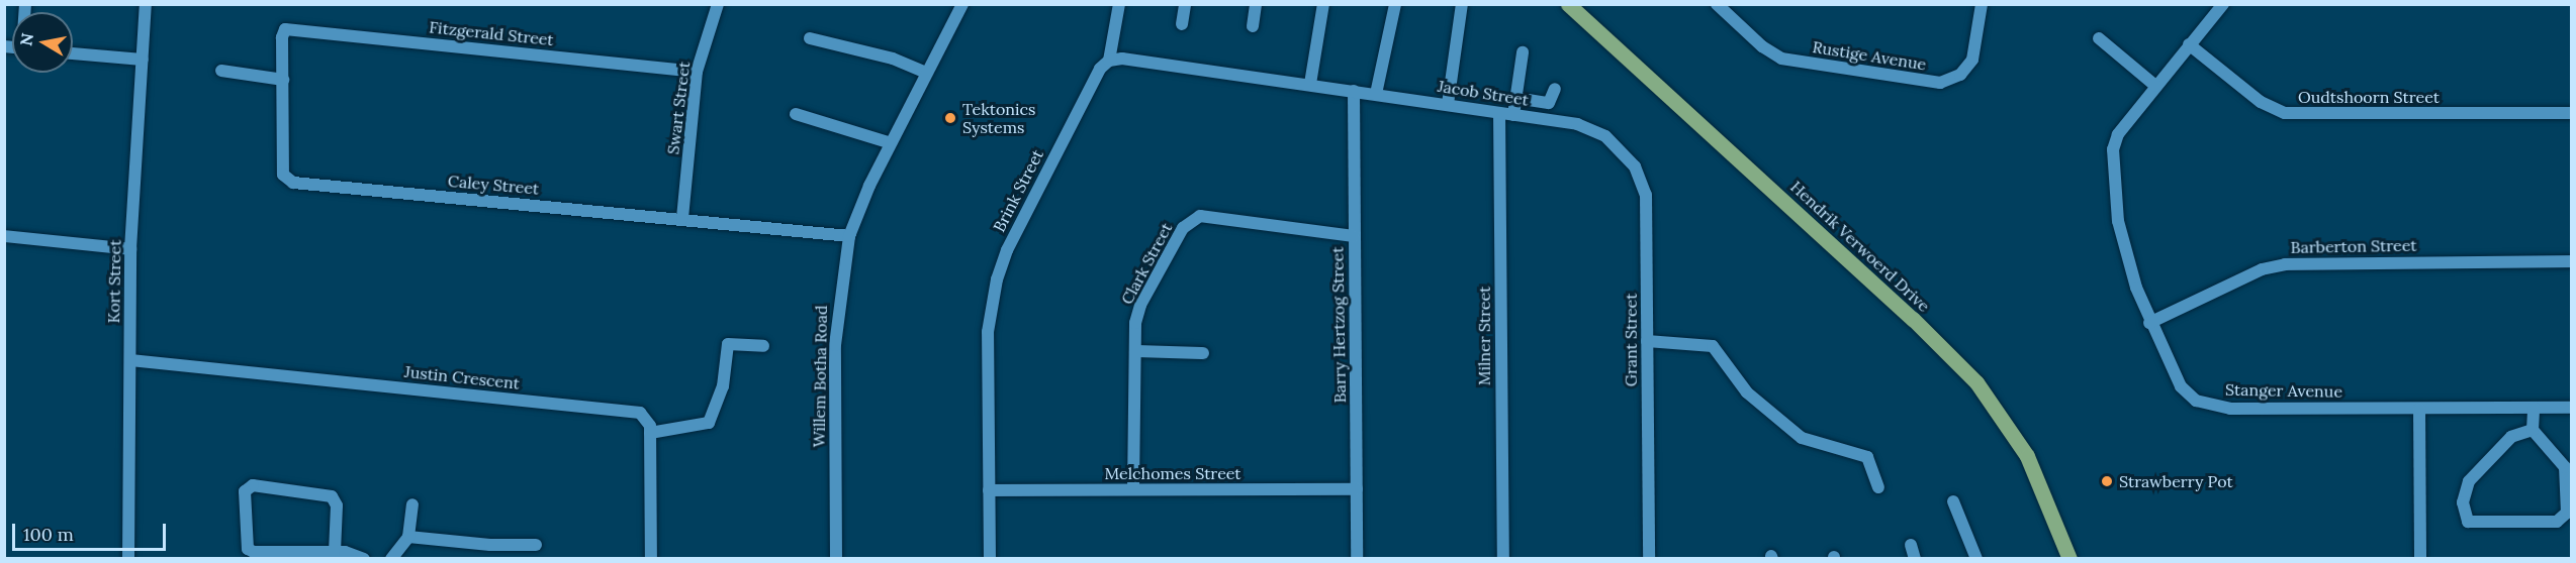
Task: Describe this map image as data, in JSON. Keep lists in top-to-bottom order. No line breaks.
{"streets":{"main road":["Hendrik Verwoerd Drive"],"street":["Fitzgerald Street","Rustige Avenue","Jacob Street","Oudtshoorn Street","Swart Street","Caley Street","Brink Street","Barberton Street","Clark Street","Kort Street","Barry Hertzog Street","Milner Street","Grant Street","Willem Botha Road","Justin Crescent","Stanger Avenue","Melchomes Street"]},"crossings":[["Fitzgerald Street","Swart Street"],["Fitzgerald Street","Caley Street"],["Jacob Street","Barry Hertzog Street"],["Jacob Street","Milner Street"],["Jacob Street","Grant Street"],["Oudtshoorn Street","Stanger Avenue"],["Swart Street","Caley Street"],["Caley Street","Willem Botha Road"],["Brink Street","Melchomes Street"],["Barberton Street","Stanger Avenue"],["Clark Street","Barry Hertzog Street"],["Clark Street","Melchomes Street"],["Kort Street","Justin Crescent"],["Barry Hertzog Street","Melchomes Street"]],"places":["Tektonics Systems","Strawberry Pot"],"scale_bar":"100 m","north":"left"}
